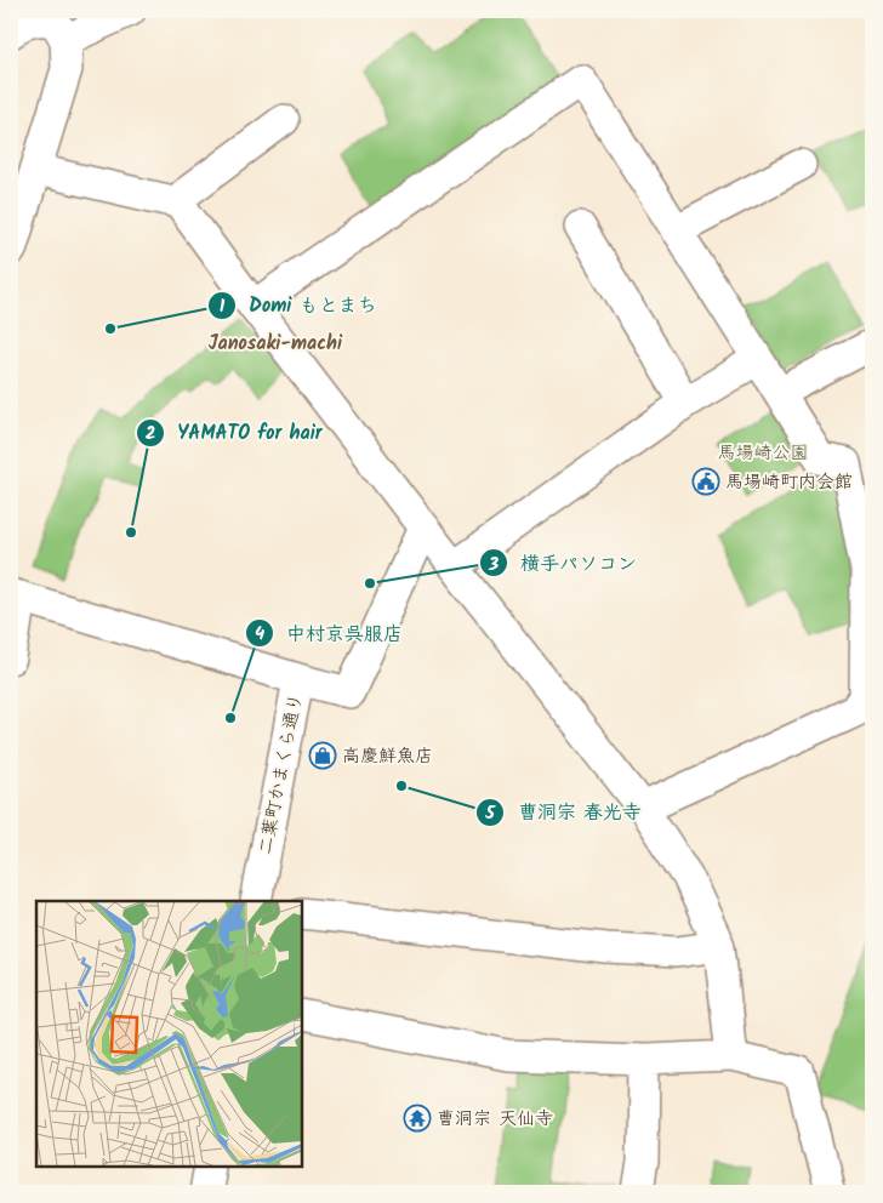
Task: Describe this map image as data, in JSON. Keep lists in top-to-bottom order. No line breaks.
{"streets":{"street":["二葉町かまくら通り"]},"districts":["Janosaki-machi"],"parks":["馬場崎公園"],"places":{"other":["Domi もとまち","YAMATO for hair","横手パソコン","中村京呉服店","曹洞宗 春光寺"],"public building":["馬場崎町内会館"],"shop":["高慶鮮魚店"],"temple":["曹洞宗 天仙寺"]}}
